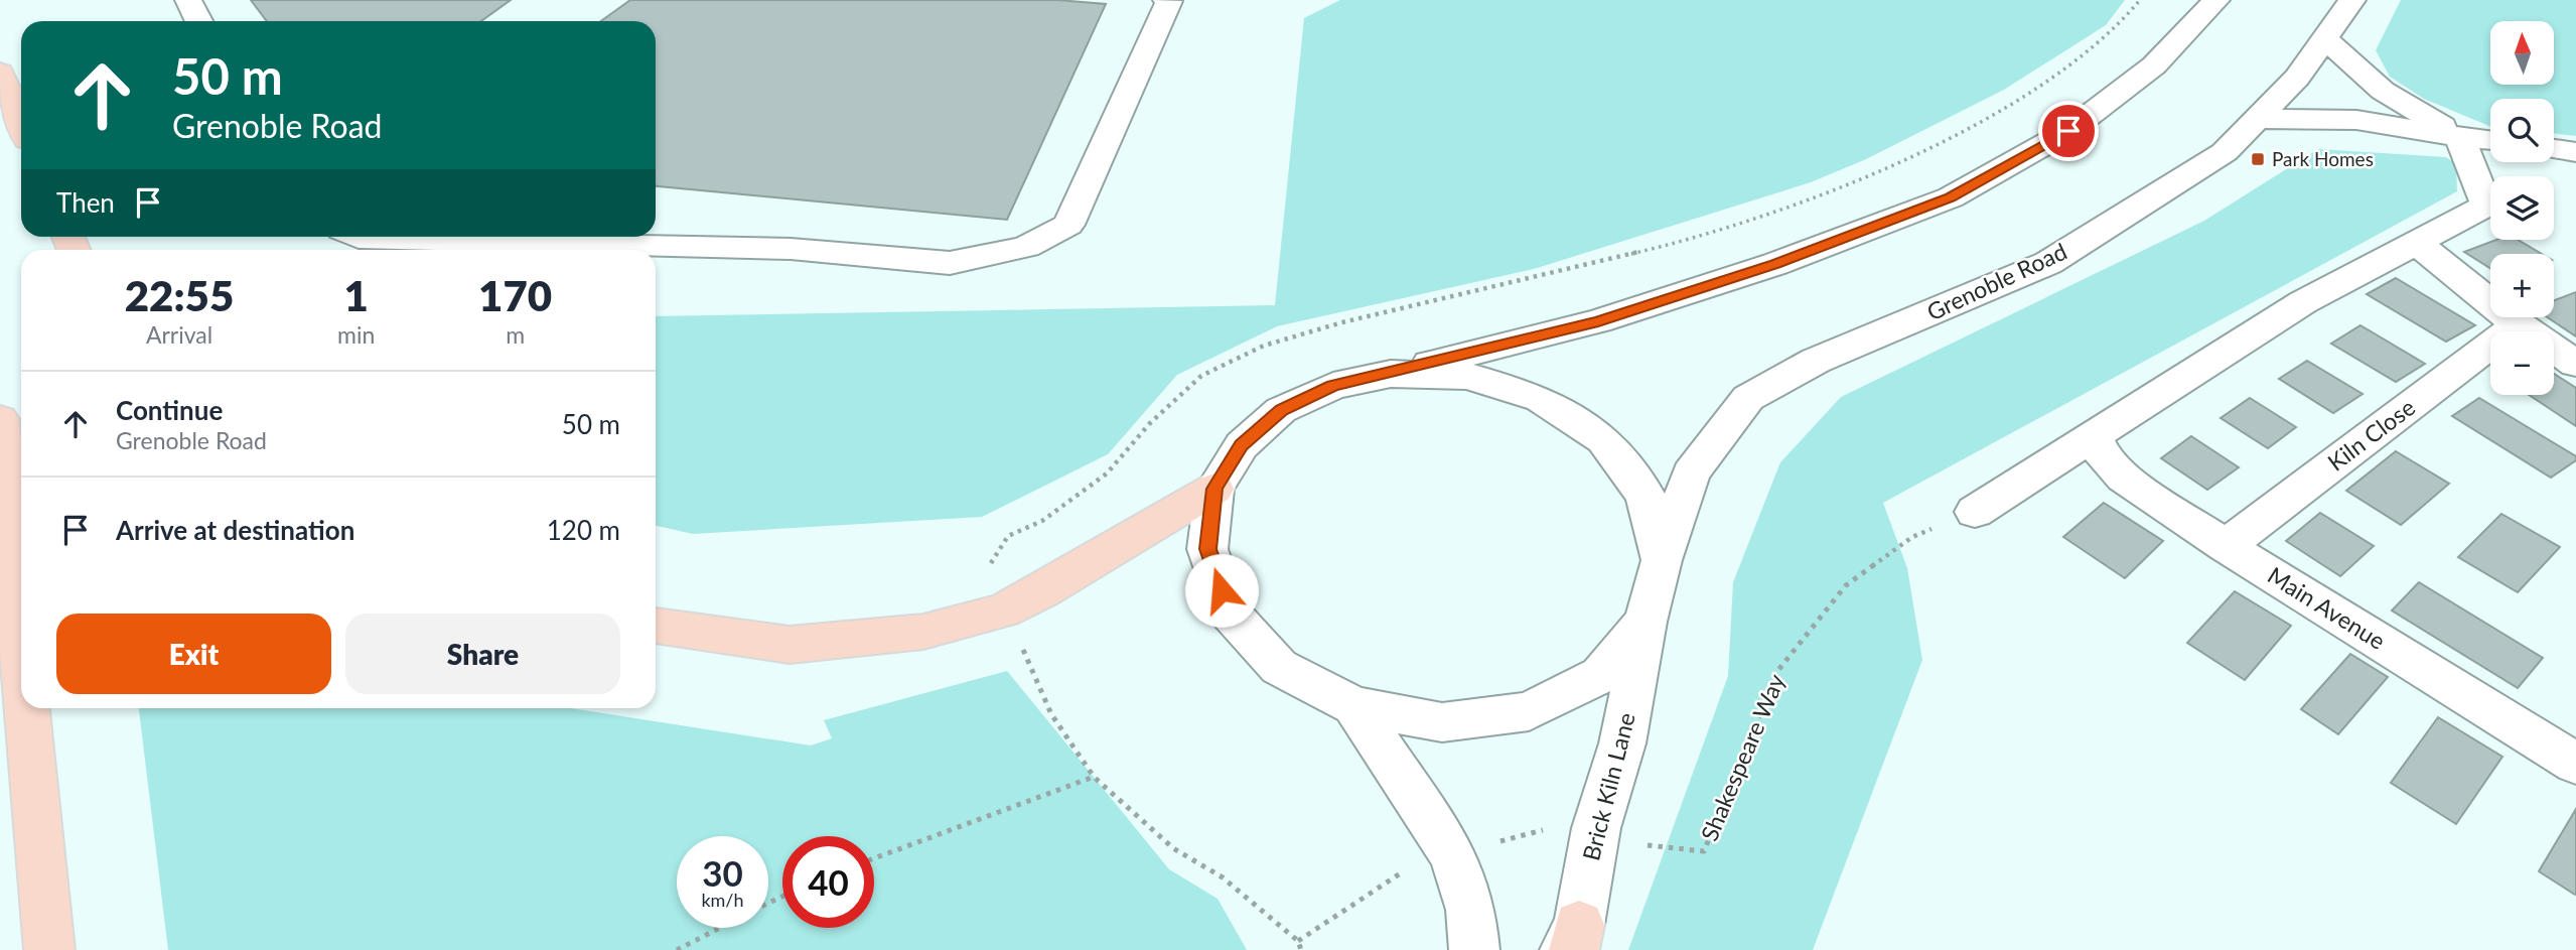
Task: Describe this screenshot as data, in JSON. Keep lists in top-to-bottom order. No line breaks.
{"streets":{"street":["Grenoble Road","Kiln Close","Main Avenue","Brick Kiln Lane"],"path":["Shakespeare Way"]},"crossings":[["Grenoble Road","Brick Kiln Lane"],["Kiln Close","Main Avenue"]],"places":{"transit":["Park Homes"]},"north":"top","page":{"map_buttons":["+","−"],"turn":["50 m","Grenoble Road"],"then":"Then","eta":["22:55","Arrival","1","min","170","m"],"list":[{"name":"Continue","note":"Grenoble Road","value":"50 m"},{"name":"Arrive at destination","value":"120 m"}],"buttons":["Exit","Share"],"speed":"30 km/h","limit":"40"}}
